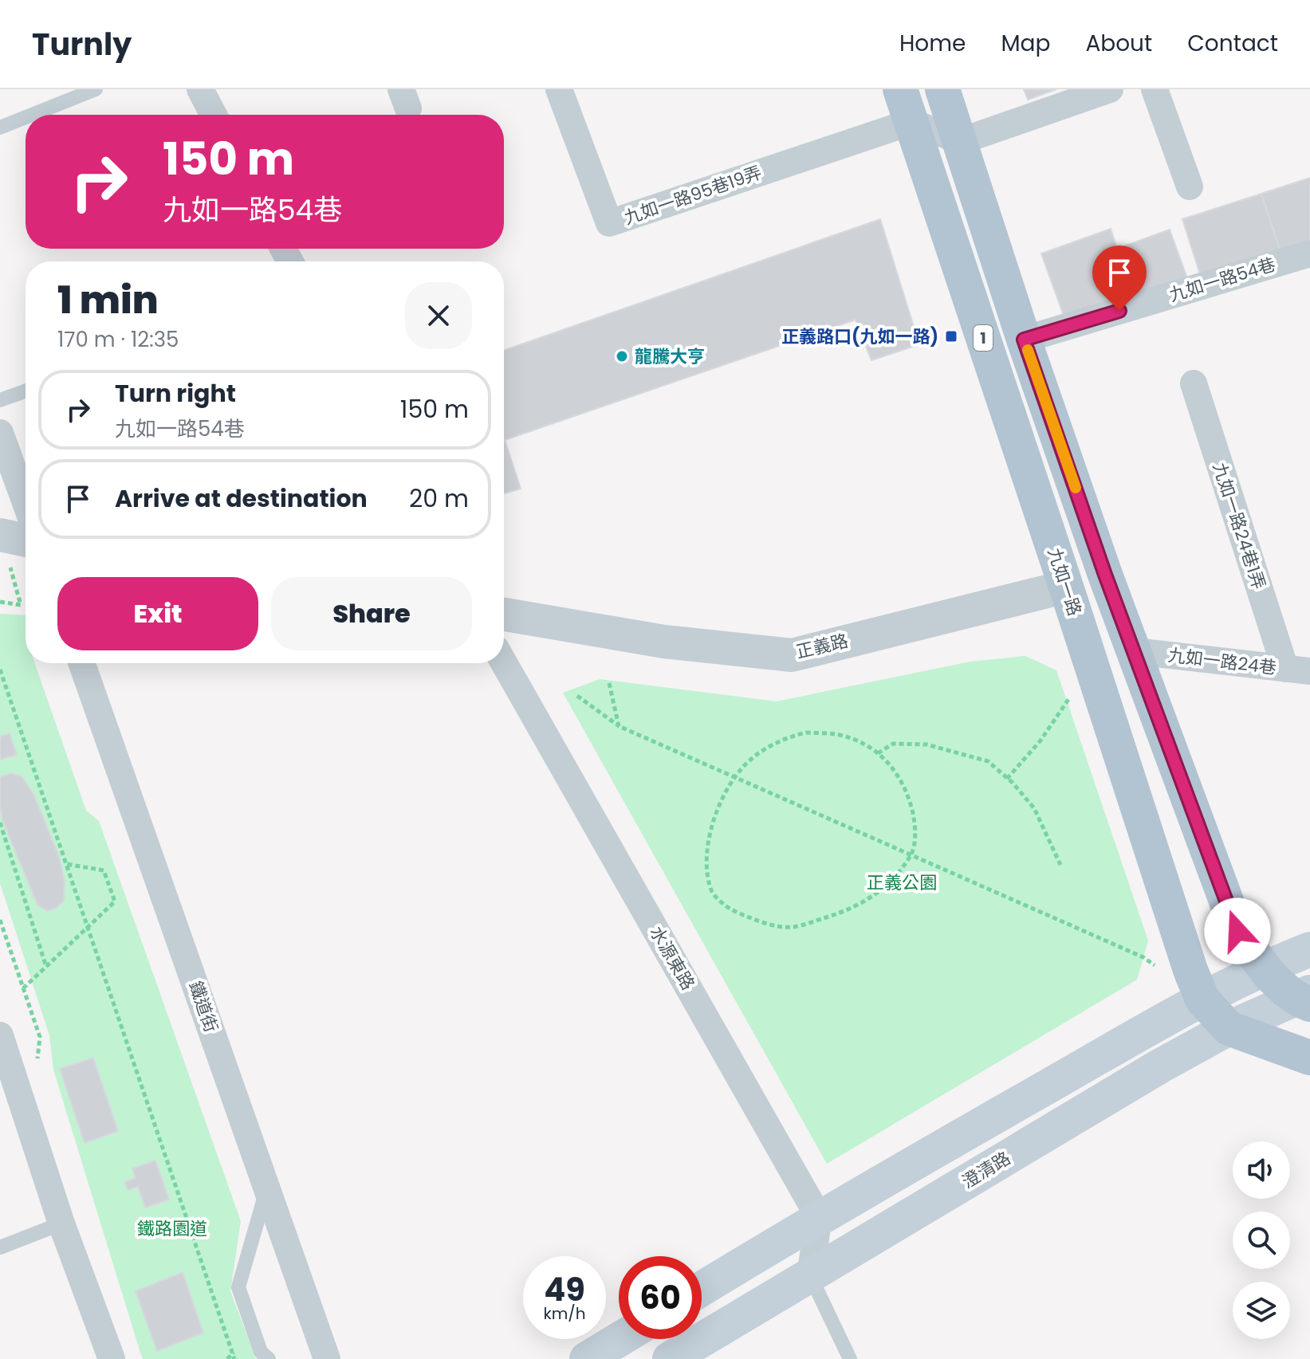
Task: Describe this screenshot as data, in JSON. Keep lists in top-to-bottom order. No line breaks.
{"streets":{"main road":["1","九如一路","澄清路"],"street":["九如一路95巷19弄","九如一路54巷","九如一路24巷1弄","正義路","九如一路24巷","水源東路","鐵道街"]},"crossings":[["九如一路95巷19弄","九如一路"],["九如一路54巷","1"],["1","正義路"],["1","九如一路24巷"],["1","澄清路"],["九如一路24巷1弄","九如一路24巷"],["九如一路","正義路"],["九如一路","澄清路"]],"parks":["正義公園","鐵路園道"],"places":{"transit":["正義路口(九如一路)"],"other":["龍騰大亨"]},"page":{"header":"Turnly","nav":["Home","Map","About","Contact"],"turn":["150 m","九如一路54巷"],"heading":["1 min","170 m · 12:35"],"list":[{"name":"Turn right","note":"九如一路54巷","value":"150 m"},{"name":"Arrive at destination","value":"20 m"}],"buttons":["Exit","Share"],"speed":"49 km/h","limit":"60"}}
